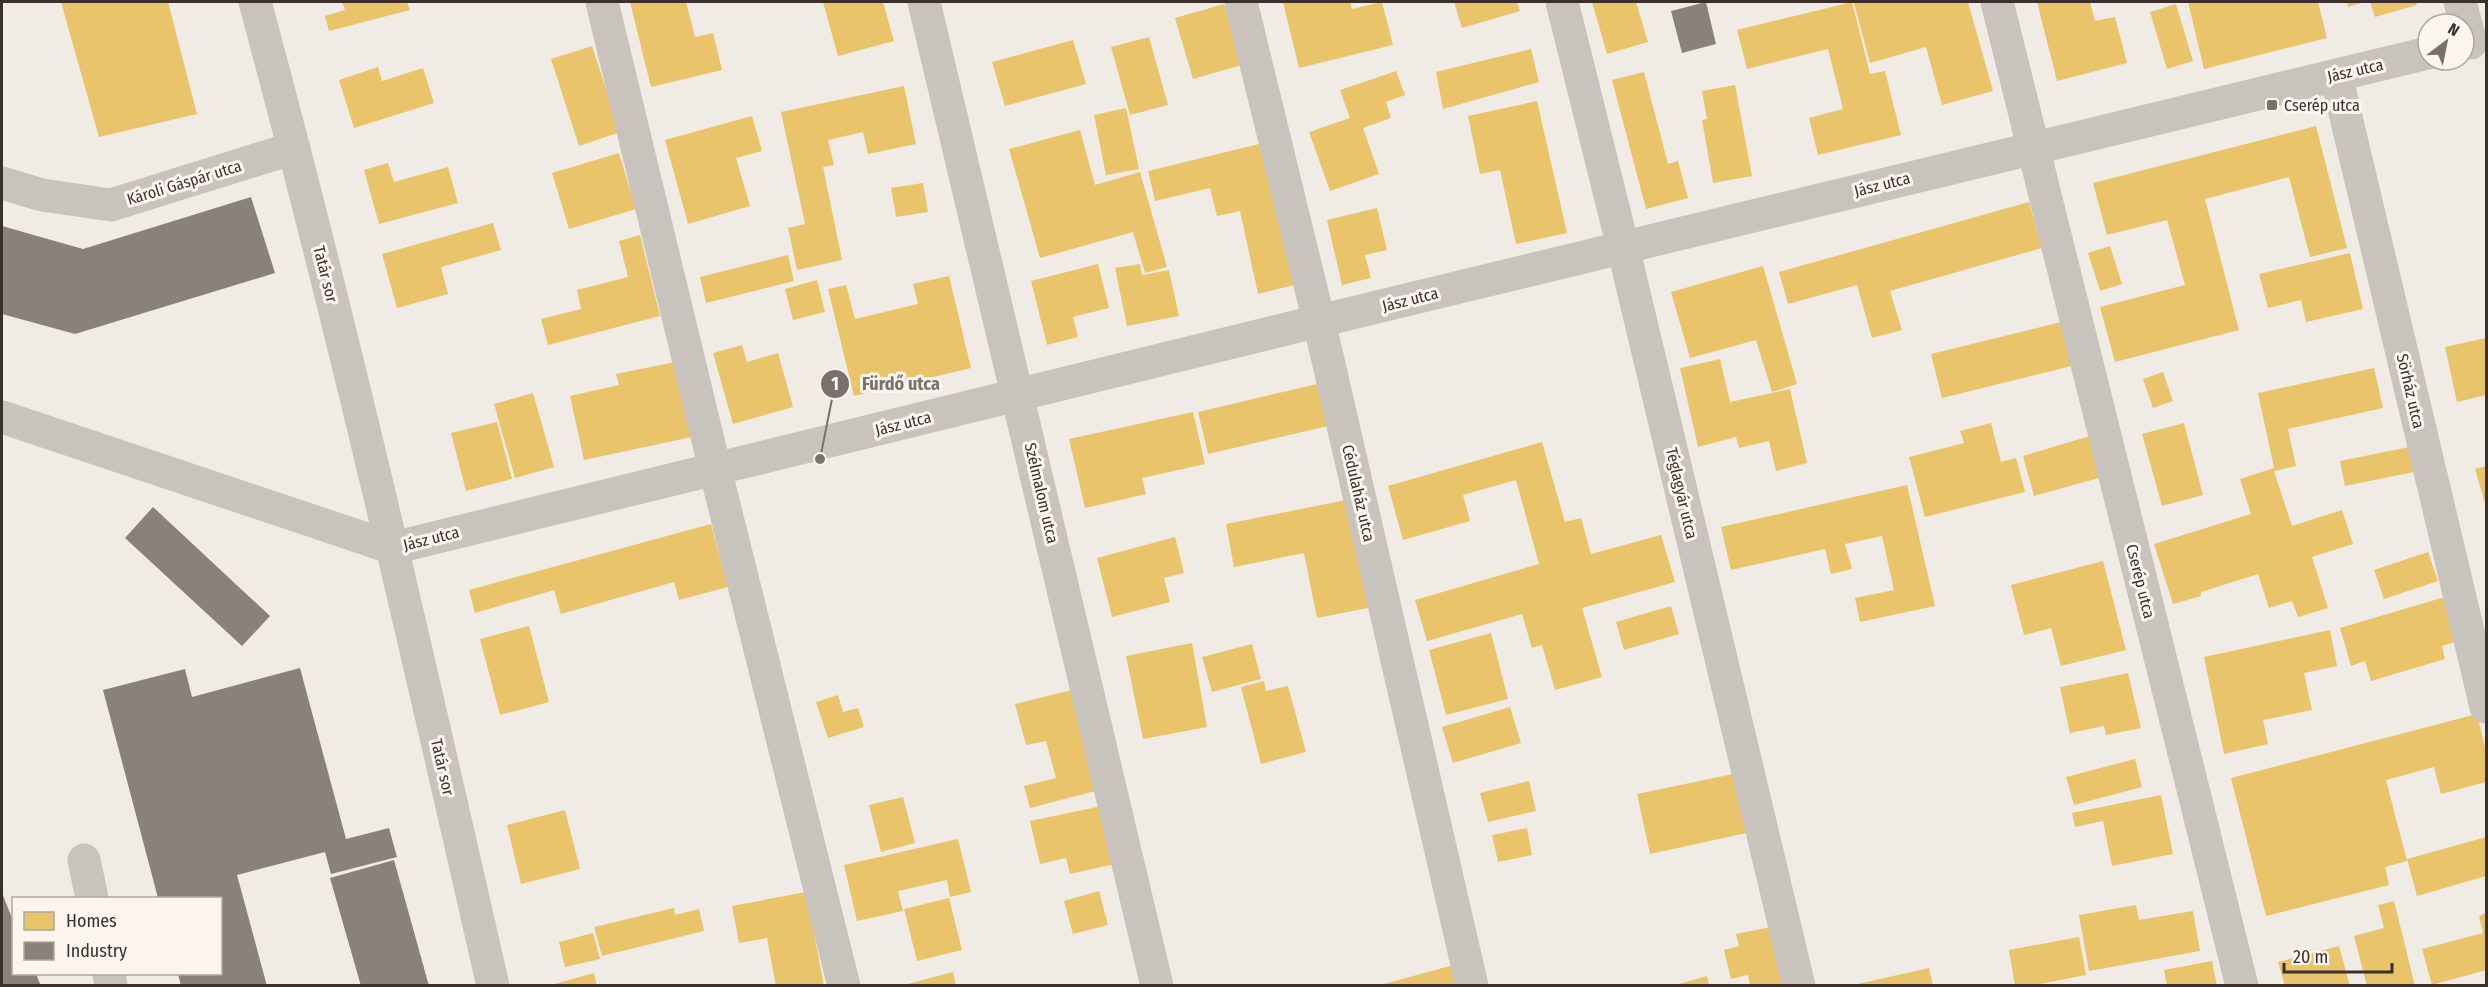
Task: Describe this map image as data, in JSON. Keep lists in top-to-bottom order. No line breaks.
{"streets":{"street":["Jász utca","Károli Gáspár utca","Tatár sor","Sörház utca","Szélmalom utca","Cédulaház utca","Téglagyár utca","Cserép utca"]},"crossings":[["Jász utca","Tatár sor"],["Jász utca","Sörház utca"],["Jász utca","Szélmalom utca"],["Jász utca","Cédulaház utca"],["Jász utca","Téglagyár utca"],["Jász utca","Cserép utca"],["Károli Gáspár utca","Tatár sor"]],"places":{"transit":["Cserép utca"],"other":["Fürdő utca"]},"legend":["Homes","Industry"],"scale_bar":"20 m","north":"top right"}
